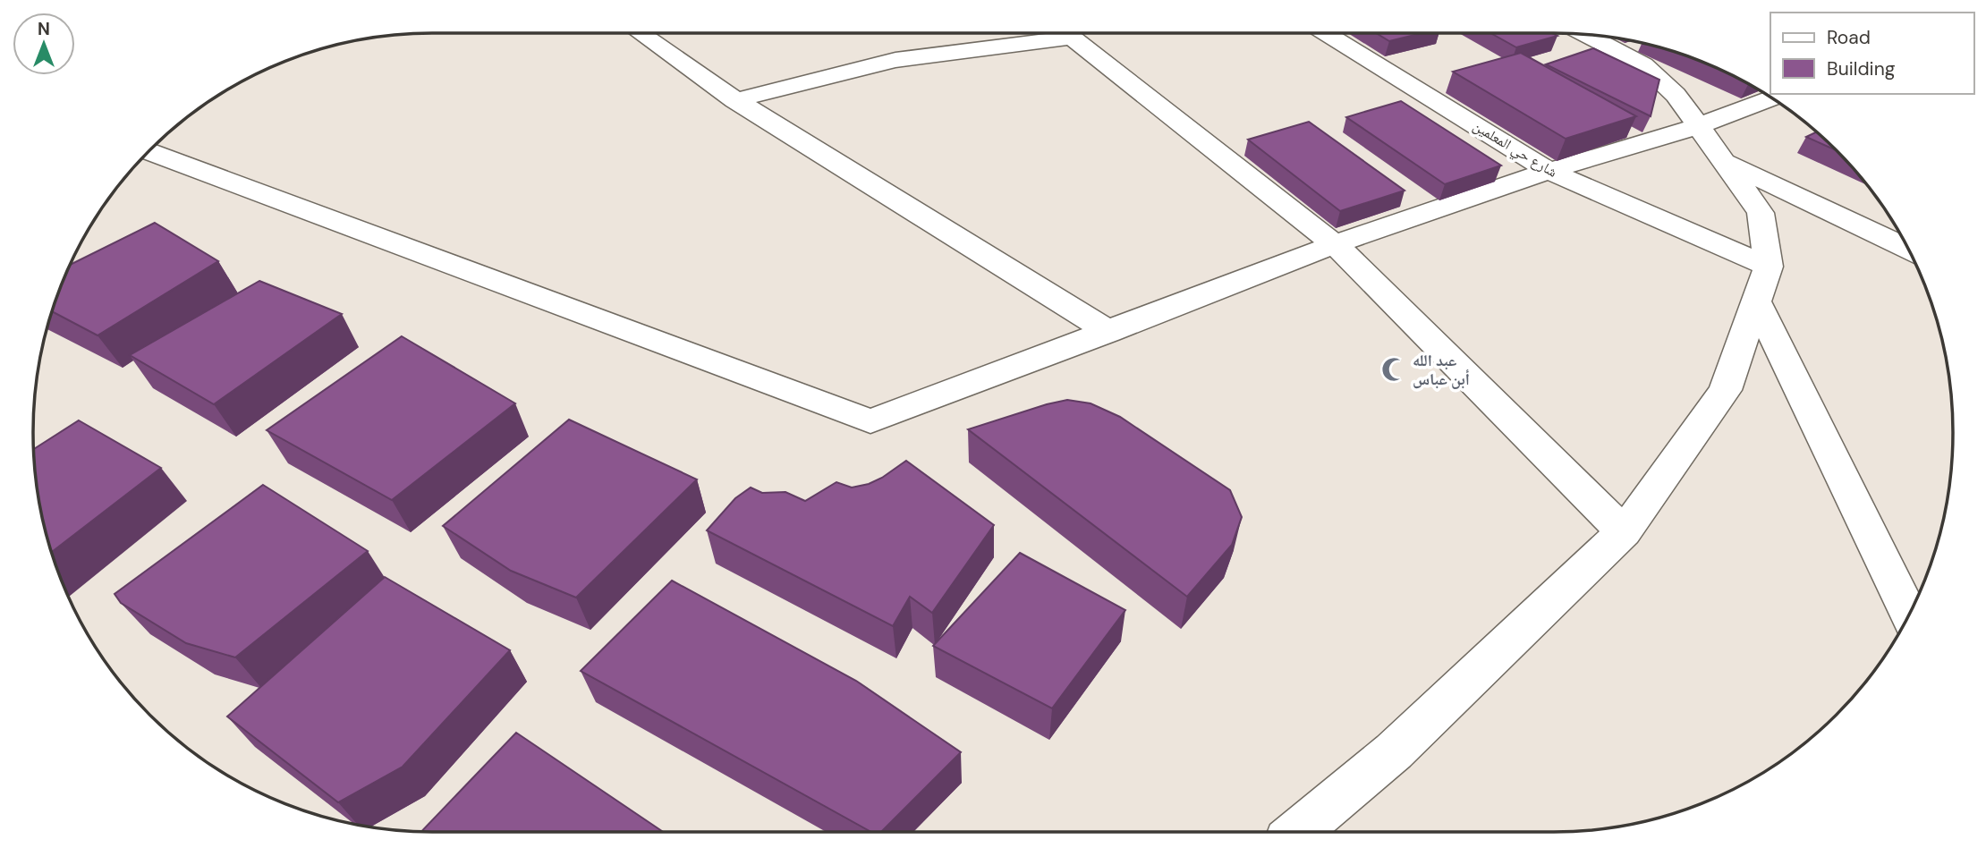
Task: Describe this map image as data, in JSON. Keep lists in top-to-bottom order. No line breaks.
{"streets":{"street":["شارع حي المعلمين"]},"places":{"mosque":["عبد الله أبن عباس"]},"legend":["Road","Building"],"north":"top"}
